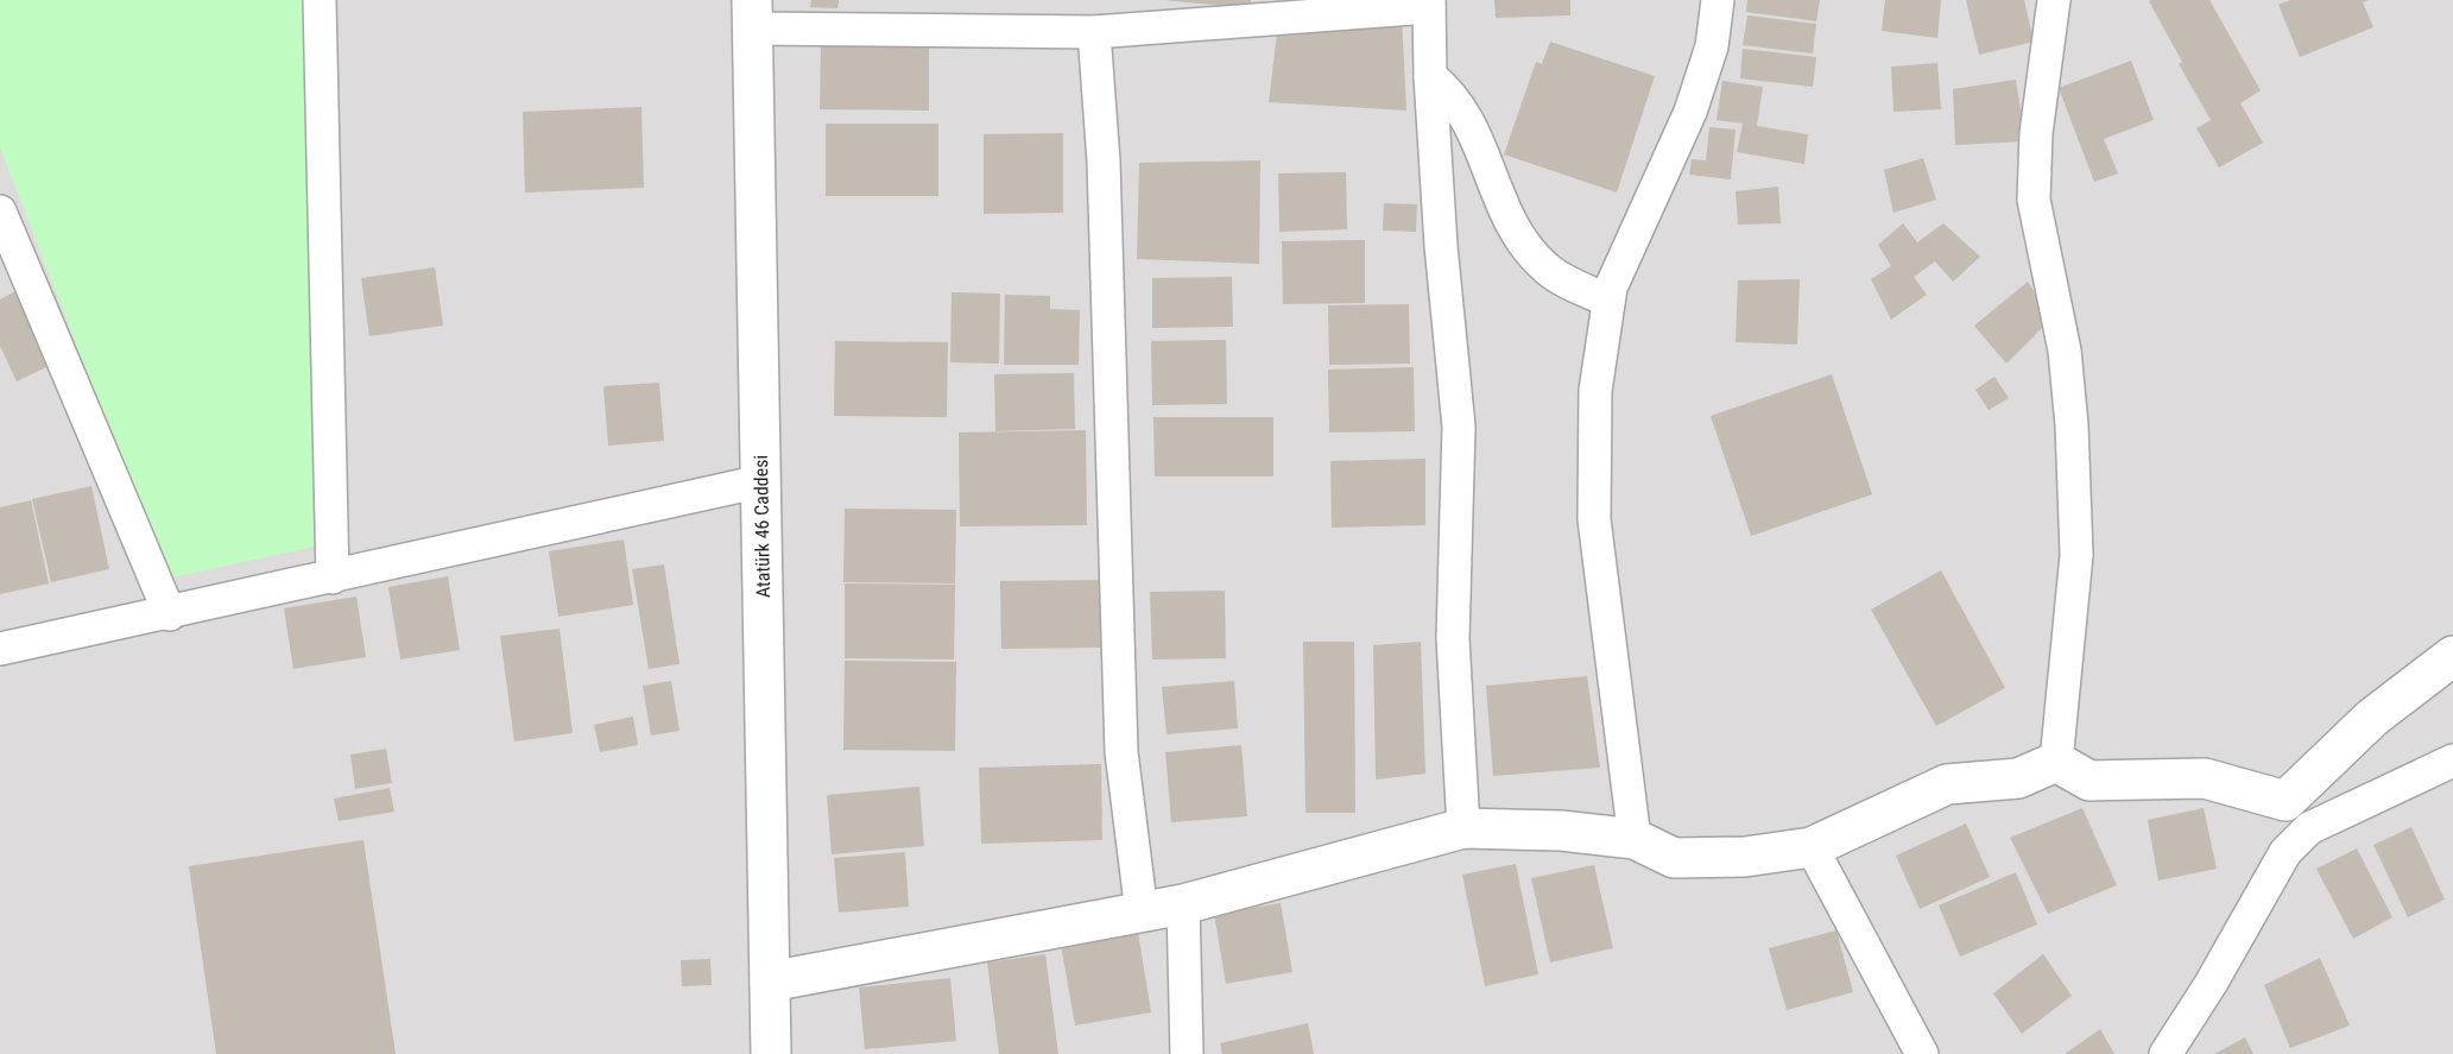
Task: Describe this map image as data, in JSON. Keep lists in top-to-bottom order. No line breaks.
{"streets":{"street":["Atatürk 46 Caddesi"]}}
